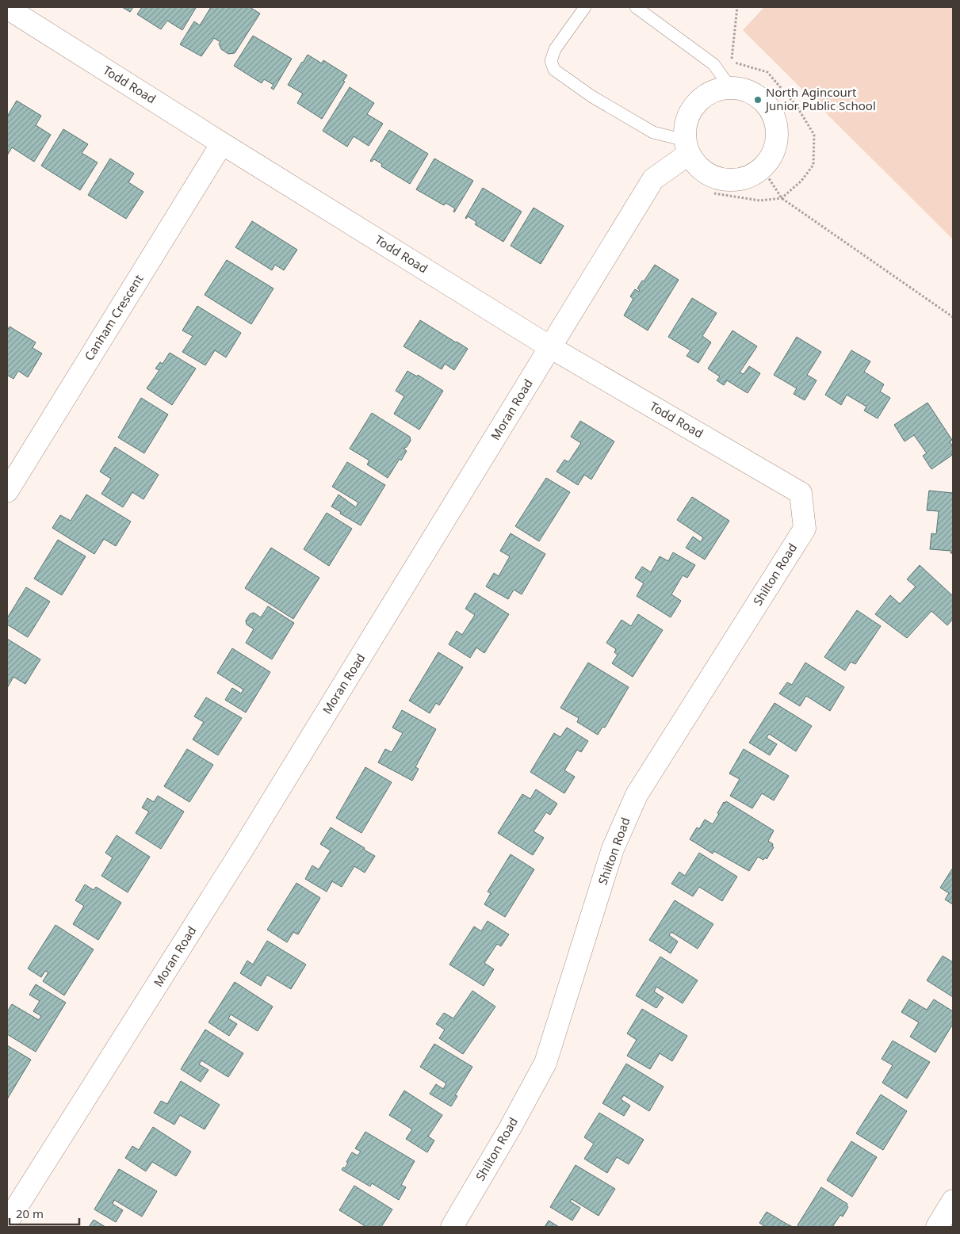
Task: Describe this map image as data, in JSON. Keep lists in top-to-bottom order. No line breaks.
{"streets":{"street":["Todd Road","Canham Crescent","Moran Road","Shilton Road"]},"crossings":[["Todd Road","Canham Crescent"],["Todd Road","Moran Road"],["Todd Road","Shilton Road"]],"places":["North Agincourt Junior Public School"],"scale_bar":"20 m"}
